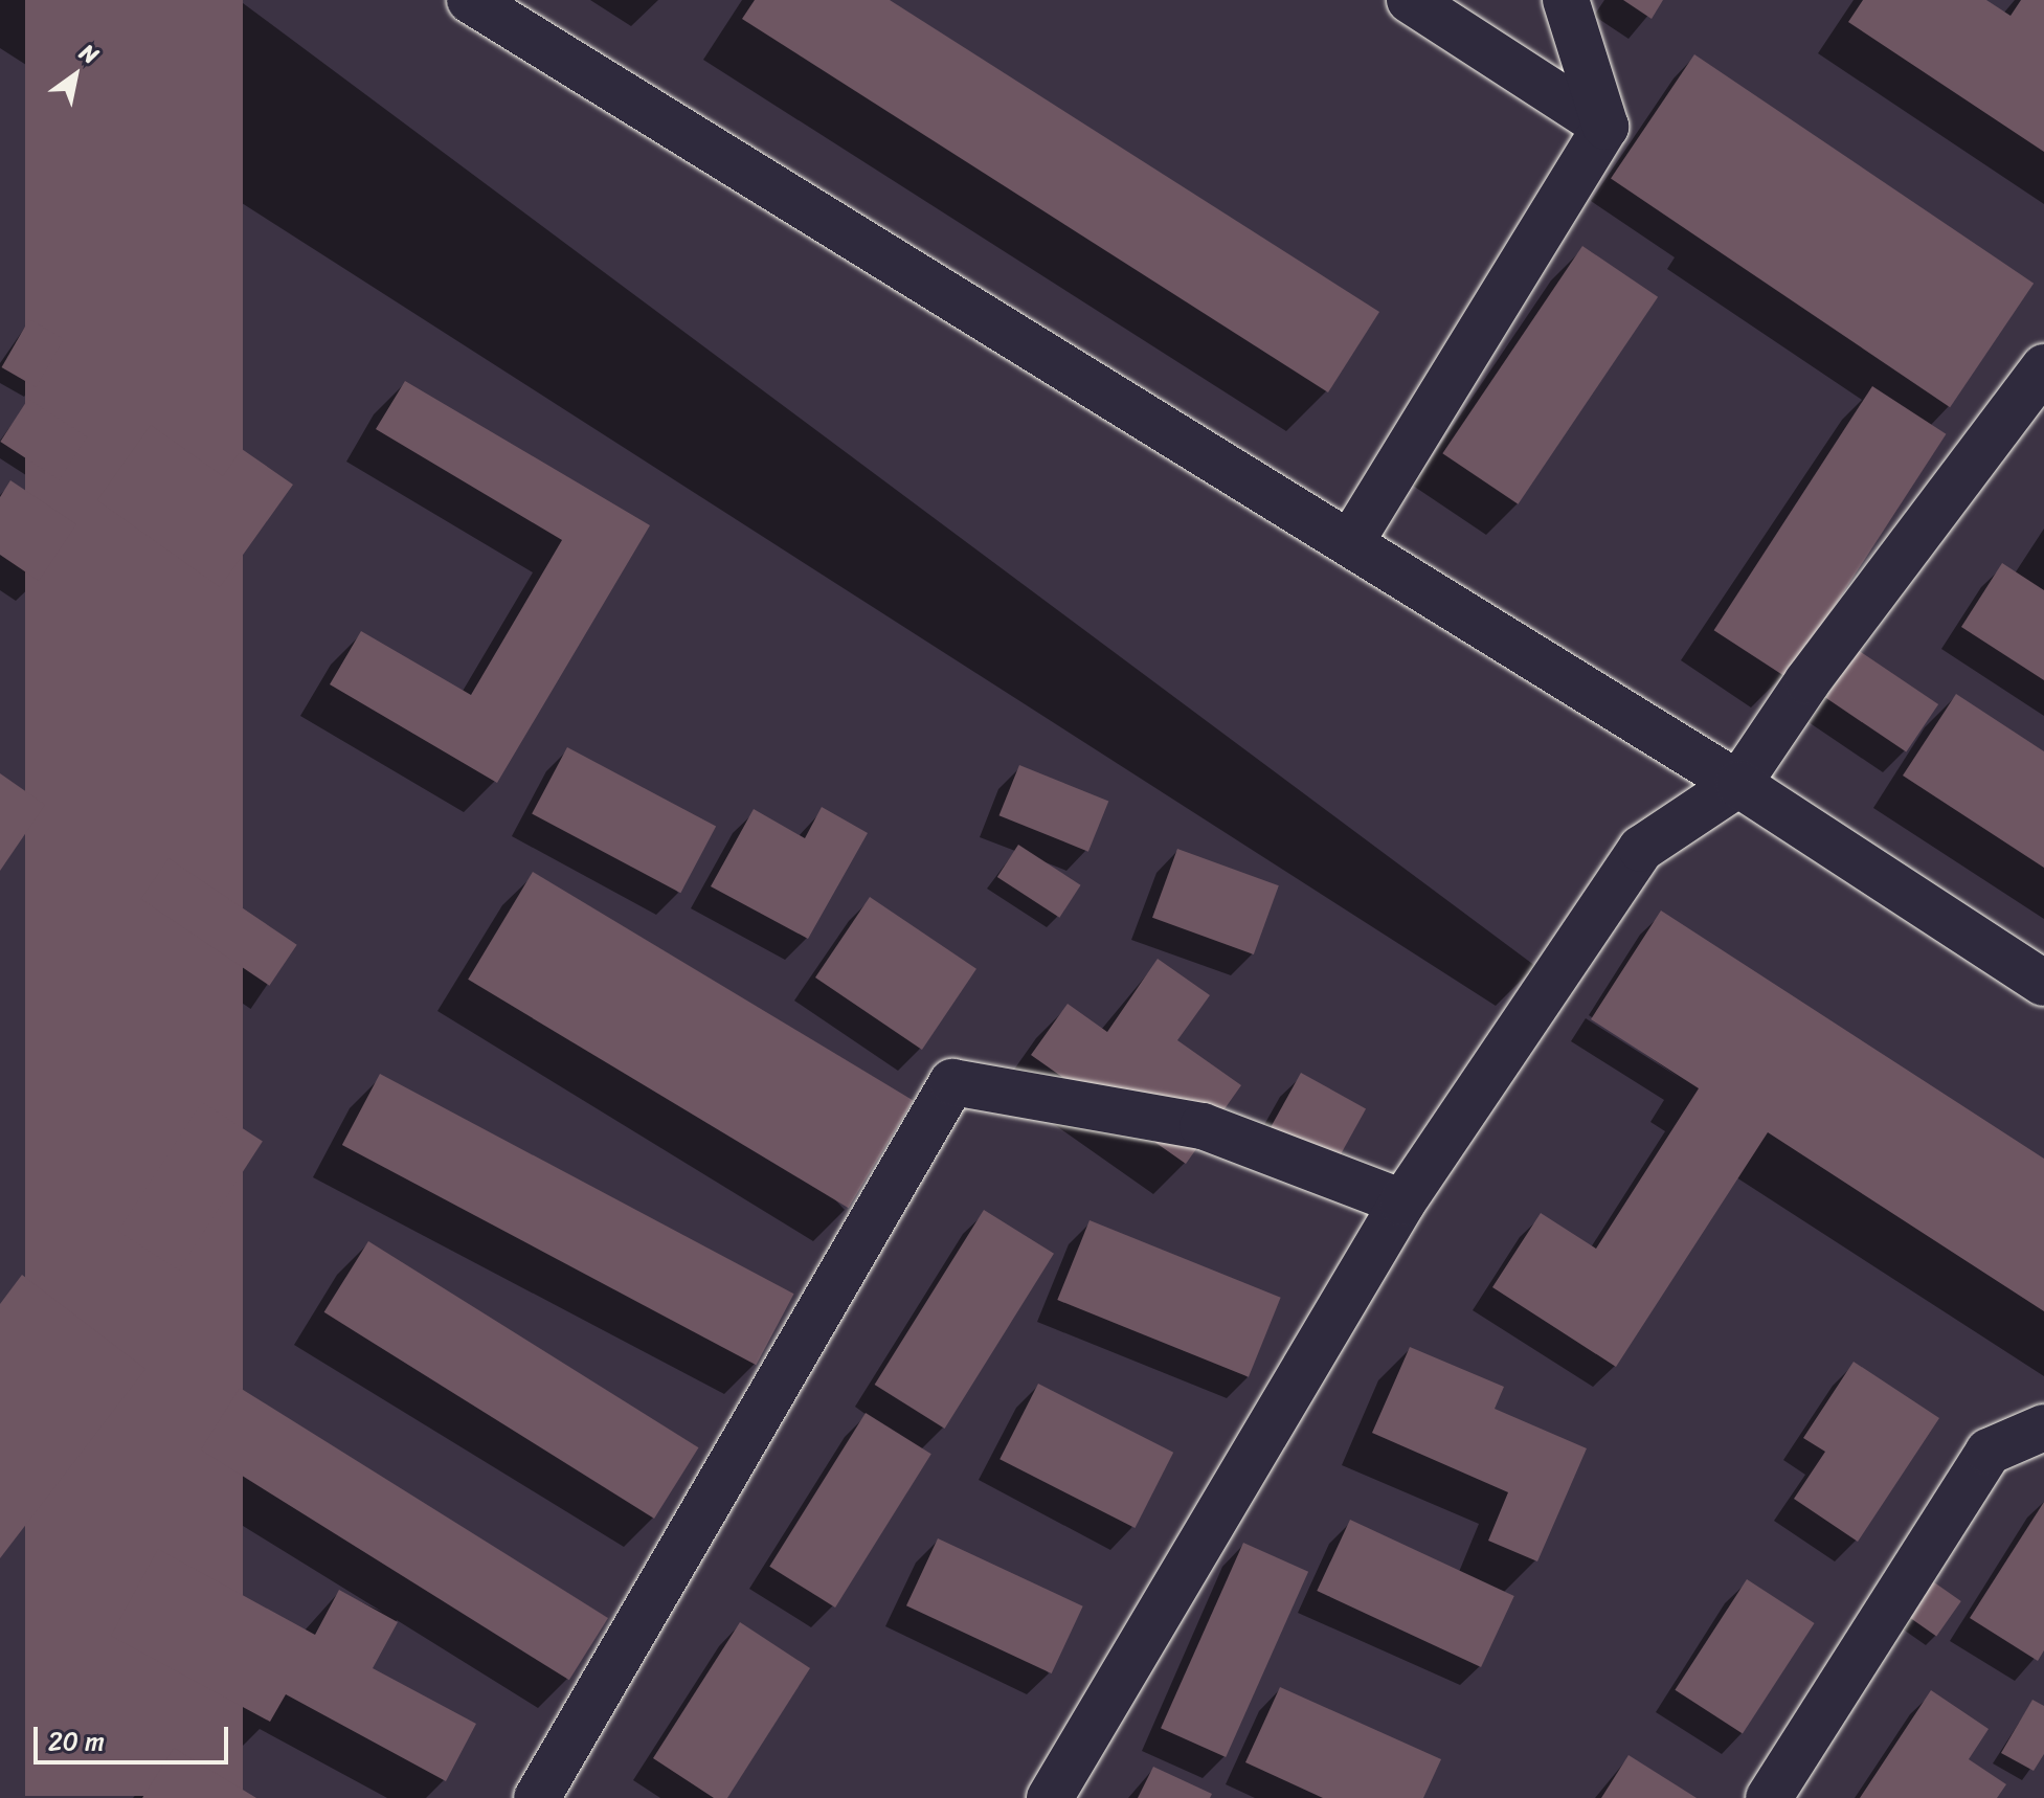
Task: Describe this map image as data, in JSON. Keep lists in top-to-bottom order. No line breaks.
{"scale_bar":"20 m","north":"top right"}
